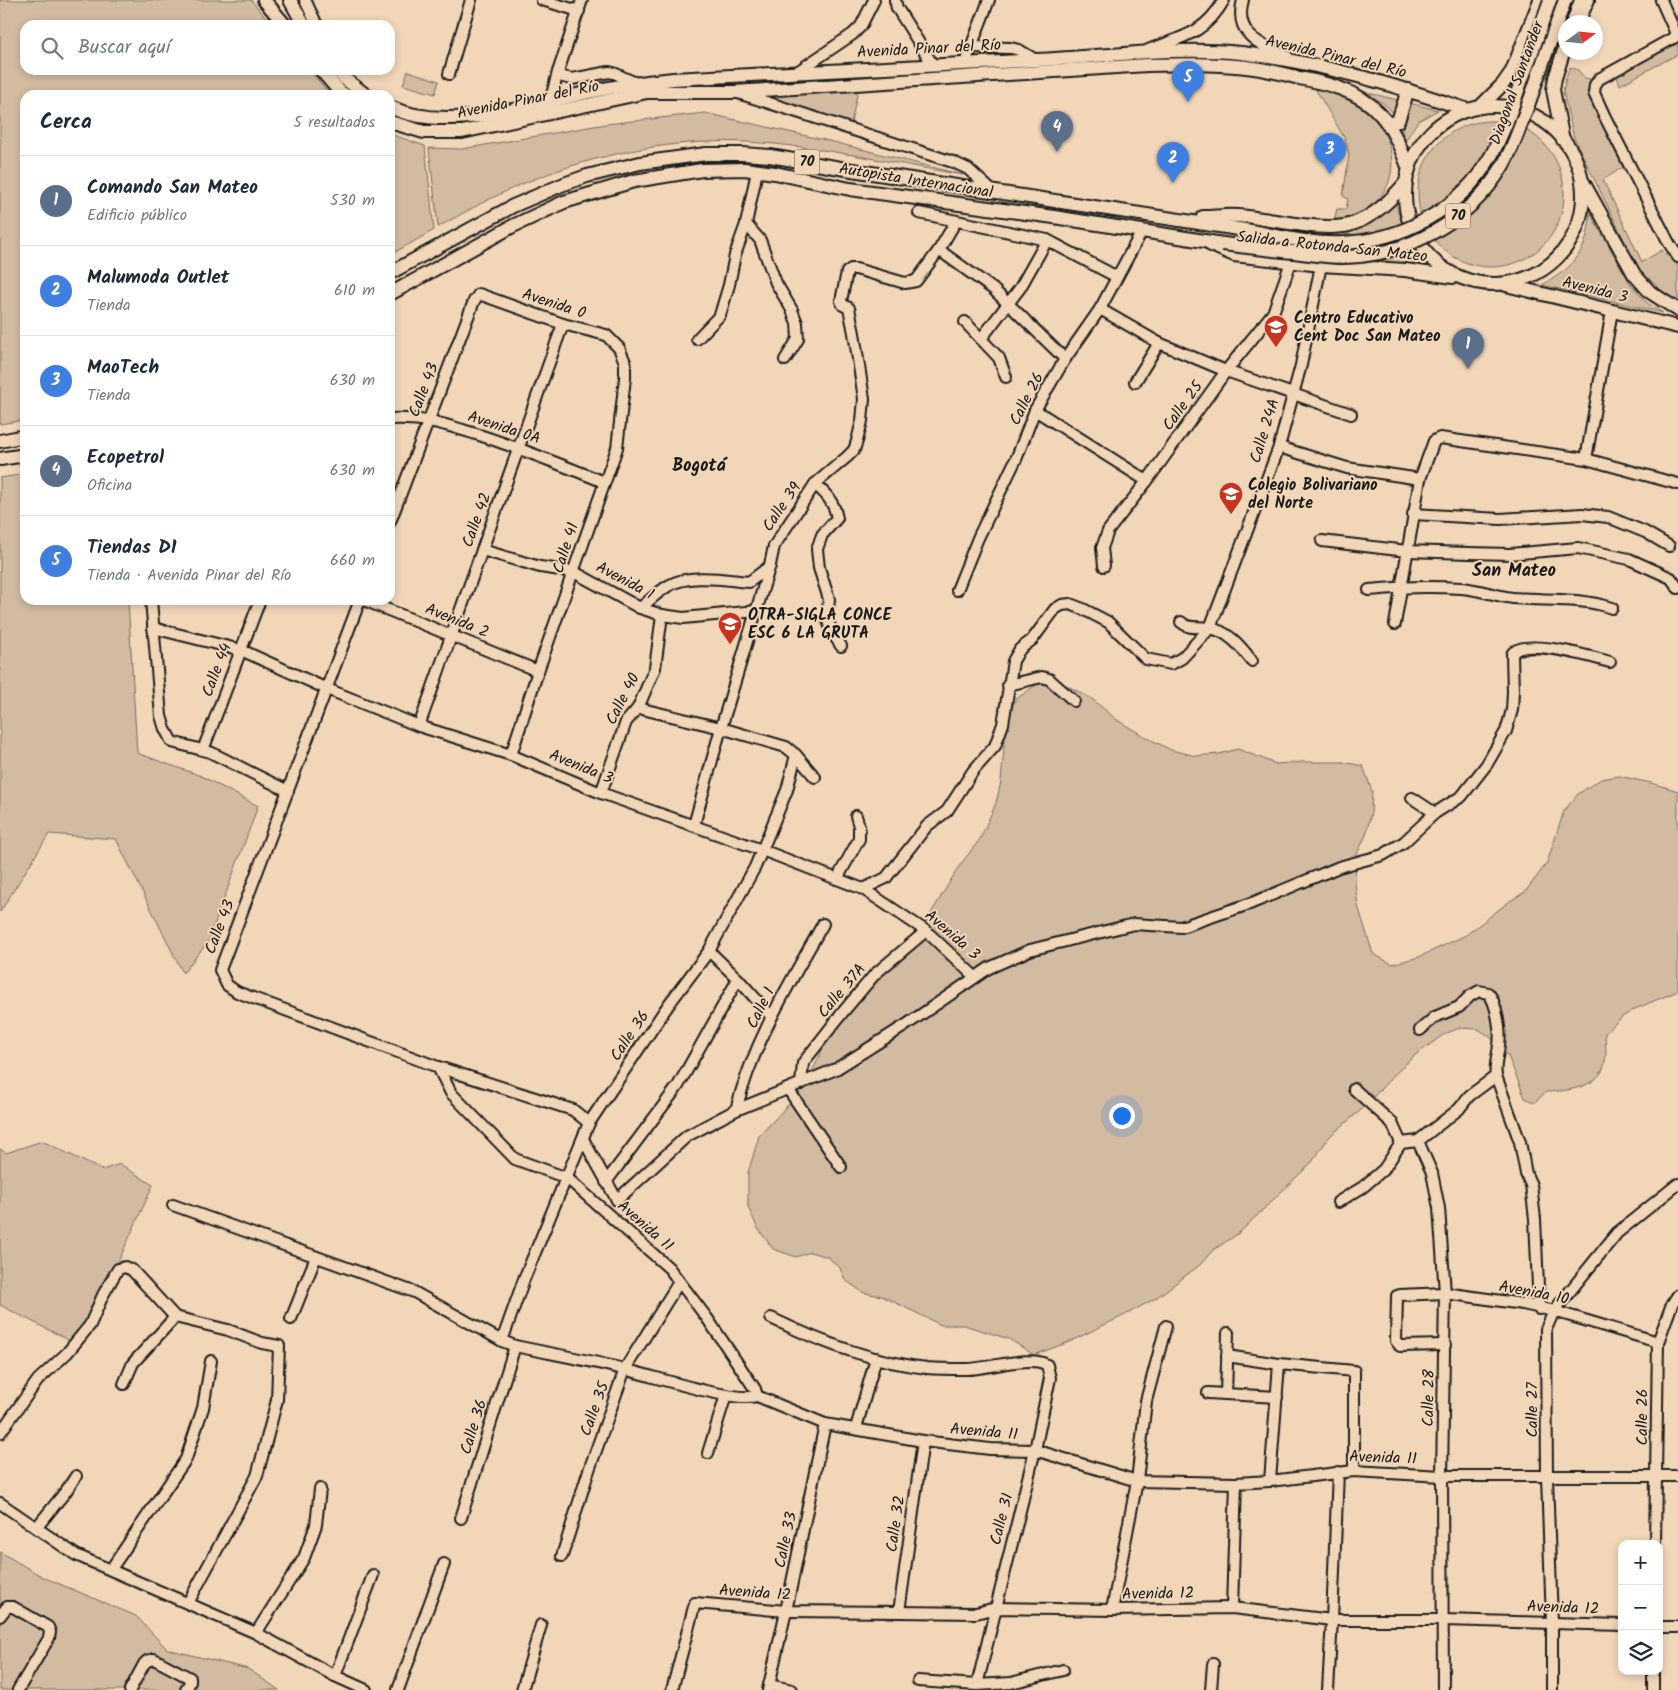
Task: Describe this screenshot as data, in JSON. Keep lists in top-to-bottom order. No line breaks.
{"streets":{"main road":["Avenida Pinar del Río","Diagonal Santander","70","Autopista Internacional","Salida a Rotonda San Mateo","Avenida 3"],"street":["Avenida 0","Calle 43","Calle 26","Calle 25","Avenida 0A","Calle 24A","Calle 39","Calle 42","Calle 41","Avenida 1","Avenida 2","Calle 44","Calle 40","Calle 37A","Calle 1","Calle 36","Avenida 11","Avenida 10","Calle 28","Calle 35","Calle 27","Calle 31","Calle 32","Calle 33","Avenida 12"]},"crossings":[["Avenida Pinar del Río","Autopista Internacional"],["Avenida Pinar del Río","Salida a Rotonda San Mateo"],["Avenida Pinar del Río","Avenida 3"],["Diagonal Santander","Autopista Internacional"],["Autopista Internacional","Salida a Rotonda San Mateo"],["Autopista Internacional","Avenida 3"],["Autopista Internacional","Calle 26"],["Salida a Rotonda San Mateo","Avenida 3"],["Salida a Rotonda San Mateo","Calle 25"],["Salida a Rotonda San Mateo","Calle 24A"],["Avenida 3","Calle 43"],["Avenida 3","Calle 39"],["Avenida 3","Calle 42"],["Avenida 3","Calle 41"],["Avenida 3","Calle 44"],["Avenida 3","Calle 40"],["Avenida 3","Calle 37A"],["Avenida 3","Calle 36"],["Avenida 0","Calle 43"],["Avenida 0","Calle 42"],["Avenida 0","Calle 41"],["Calle 43","Avenida 0A"],["Calle 43","Calle 36"],["Calle 43","Avenida 11"],["Calle 26","Avenida 11"],["Calle 26","Avenida 10"],["Avenida 0A","Calle 42"],["Avenida 0A","Calle 41"],["Calle 39","Avenida 1"],["Calle 42","Avenida 1"],["Calle 42","Avenida 2"],["Calle 41","Avenida 1"],["Calle 41","Avenida 2"],["Avenida 1","Calle 40"],["Calle 36","Avenida 11"],["Avenida 11","Calle 28"],["Avenida 11","Calle 35"],["Avenida 11","Calle 27"],["Avenida 11","Calle 31"],["Avenida 11","Calle 32"],["Avenida 11","Calle 33"],["Avenida 10","Calle 28"],["Avenida 10","Calle 27"],["Calle 28","Avenida 12"],["Calle 27","Avenida 12"],["Calle 31","Avenida 12"],["Calle 32","Avenida 12"],["Calle 33","Avenida 12"]],"districts":["Bogotá","San Mateo"],"places":{"school or university":["Centro Educativo Cent Doc San Mateo","Colegio Bolivariano del Norte","OTRA-SIGLA CONCE ESC 6 LA GRUTA"]},"north":"right","page":{"search":"Buscar aquí","pins":["5","4","3","2","1"],"heading":["Cerca","5 resultados"],"list":[{"mark":"1","name":"Comando San Mateo","note":"Edificio público","value":"530 m"},{"mark":"2","name":"Malumoda Outlet","note":"Tienda","value":"610 m"},{"mark":"3","name":"MaoTech","note":"Tienda","value":"630 m"},{"mark":"4","name":"Ecopetrol","note":"Oficina","value":"630 m"},{"mark":"5","name":"Tiendas D1","note":"Tienda · Avenida Pinar del Río","value":"660 m"}],"map_buttons":["+","−"]}}
